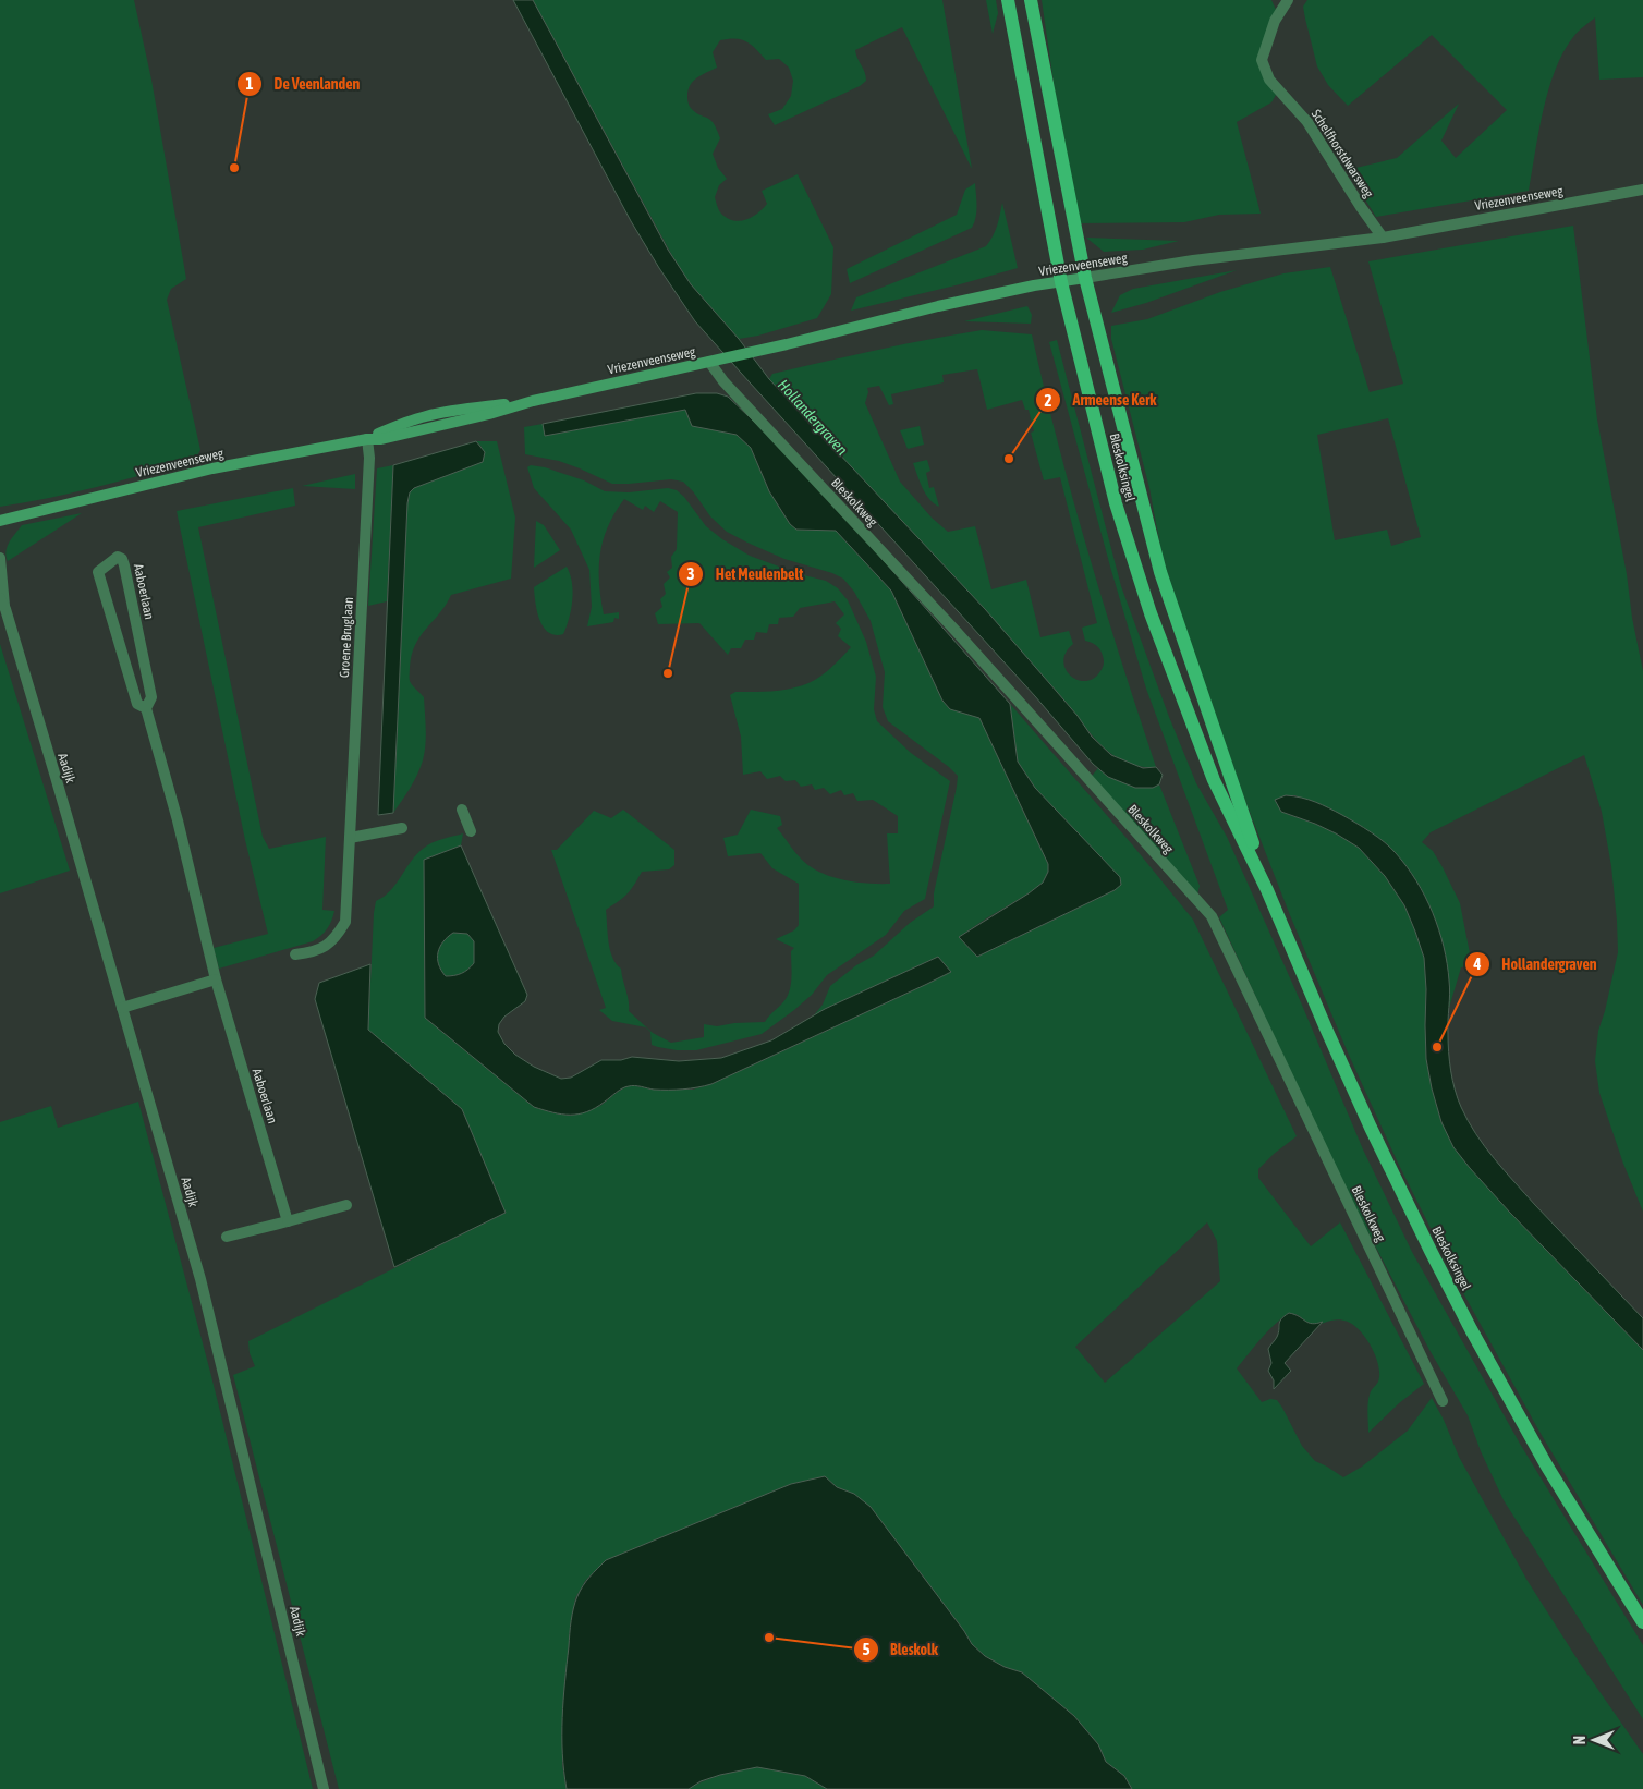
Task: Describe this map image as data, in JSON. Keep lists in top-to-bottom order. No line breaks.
{"streets":{"main road":["Bleskolksingel"],"street":["Schelfhorstdwarsweg","Vriezenveenseweg","Bleskolkweg","Aaboerlaan","Groene Bruglaan","Aadijk"]},"crossings":[["Schelfhorstdwarsweg","Vriezenveenseweg"],["Vriezenveenseweg","Bleskolksingel"],["Vriezenveenseweg","Bleskolkweg"],["Vriezenveenseweg","Groene Bruglaan"]],"water":["Hollandergraven"],"places":["De Veenlanden","Armeense Kerk","Het Meulenbelt","Hollandergraven","Bleskolk"],"north":"left"}
